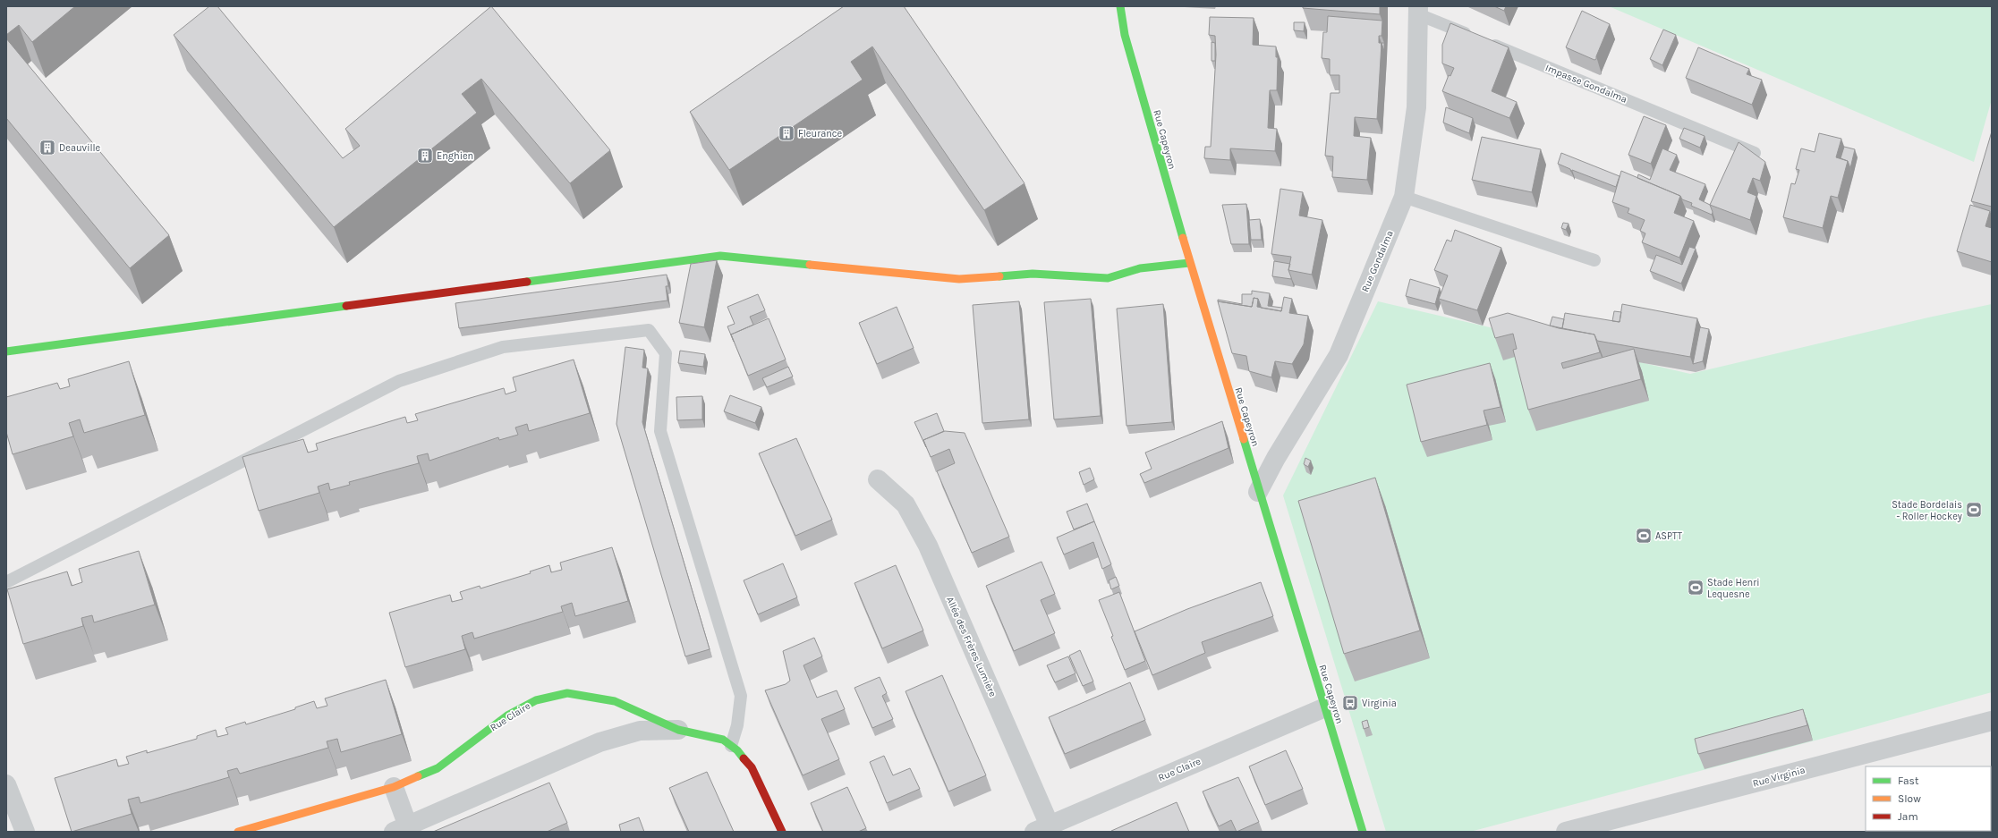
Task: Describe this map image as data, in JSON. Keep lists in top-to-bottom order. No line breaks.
{"streets":{"street":["Rue Capeyron","Rue Gondalma","Allée des Frères Lumière","Rue Claire","Rue Virginia"],"lane":["Impasse Gondalma"]},"crossings":[["Impasse Gondalma","Rue Gondalma"],["Rue Capeyron","Rue Gondalma"],["Rue Capeyron","Rue Claire"],["Allée des Frères Lumière","Rue Claire"]],"places":{"building":["Fleurance","Deauville","Enghien"],"sports":["Stade Bordelais - Roller Hockey","ASPTT","Stade Henri Lequesne"],"bus stop":["Virginia"]},"legend":["Fast","Slow","Jam"]}
